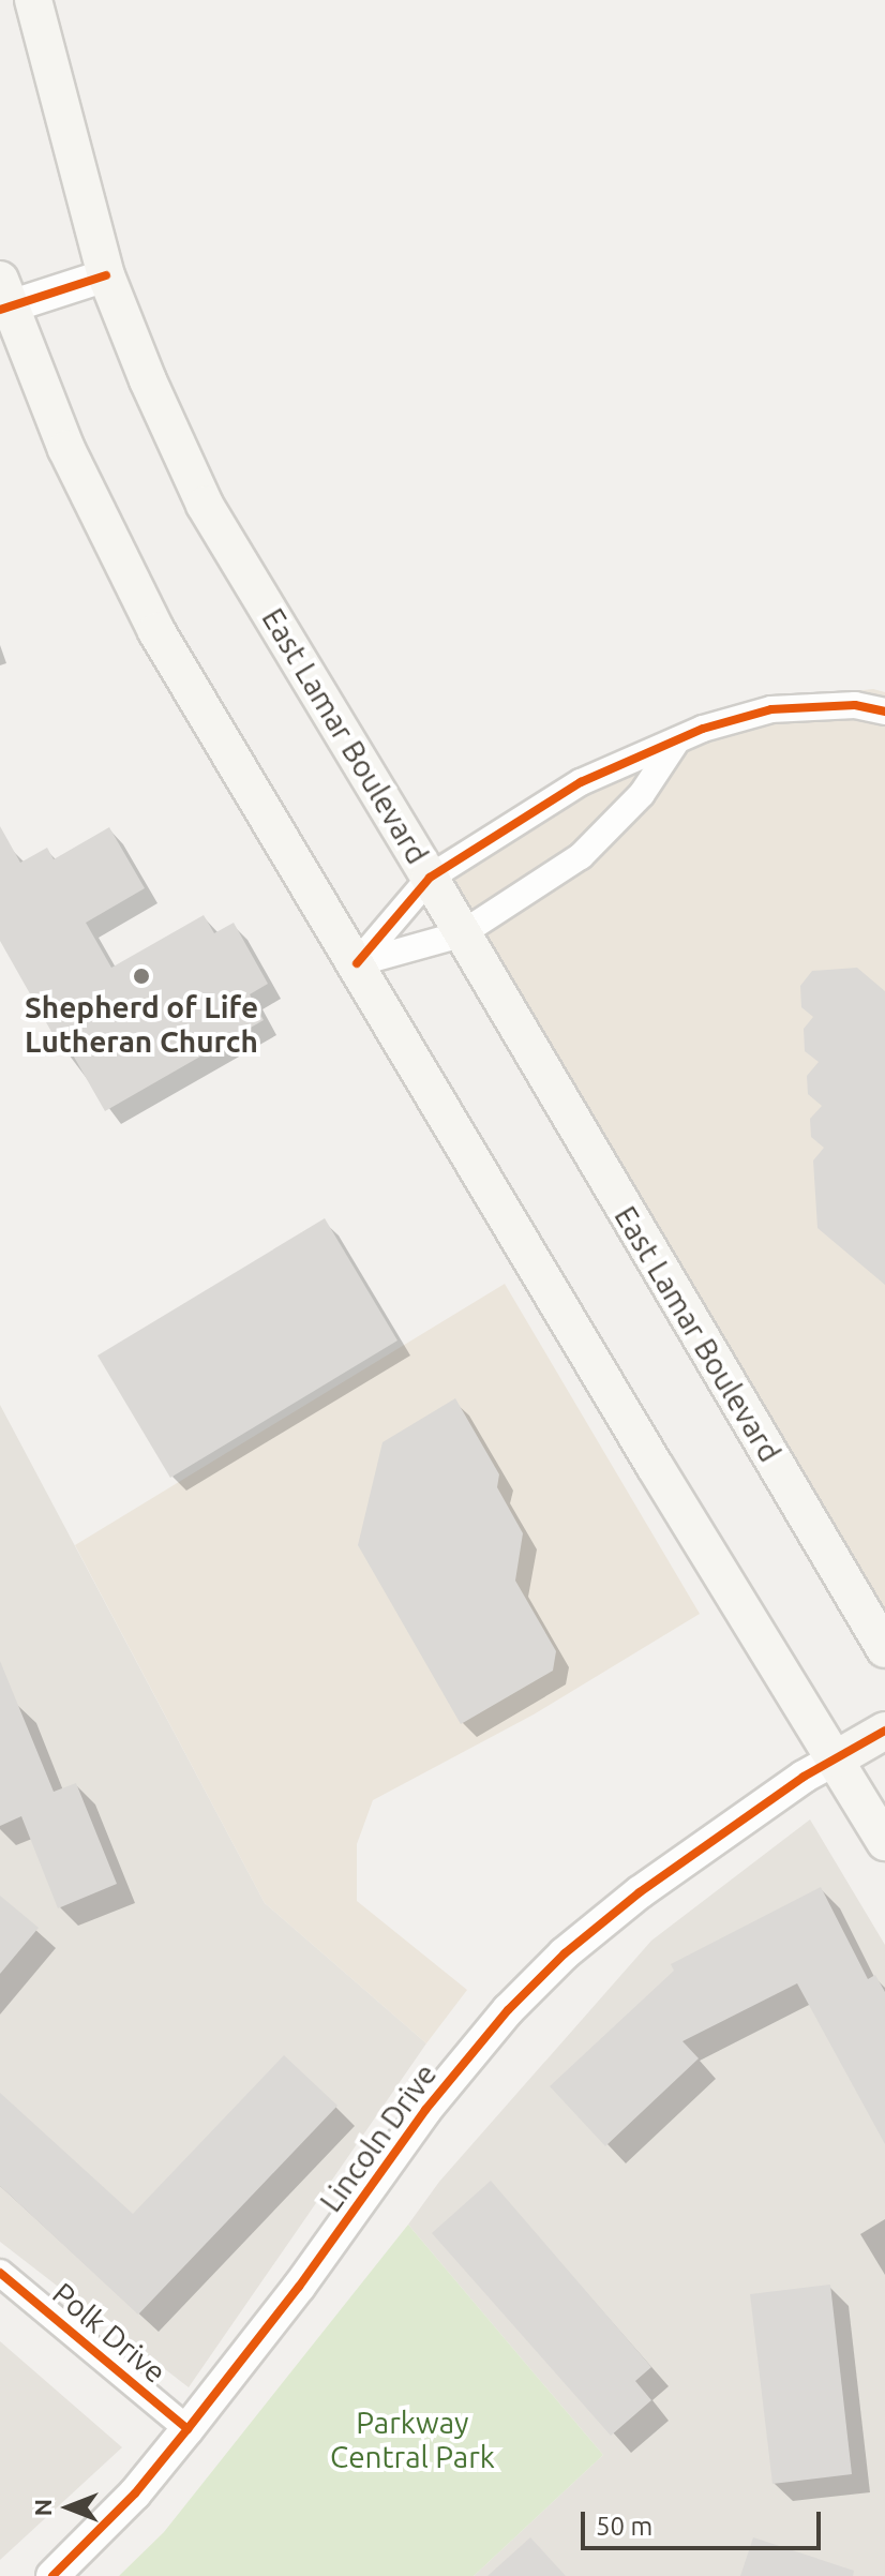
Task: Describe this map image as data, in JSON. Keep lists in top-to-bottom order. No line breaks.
{"streets":{"main road":["East Lamar Boulevard","Lincoln Drive"],"street":["Polk Drive"]},"crossings":[["Lincoln Drive","Polk Drive"]],"parks":["Parkway Central Park"],"places":["Shepherd of Life Lutheran Church"],"scale_bar":"50 m","north":"left"}
